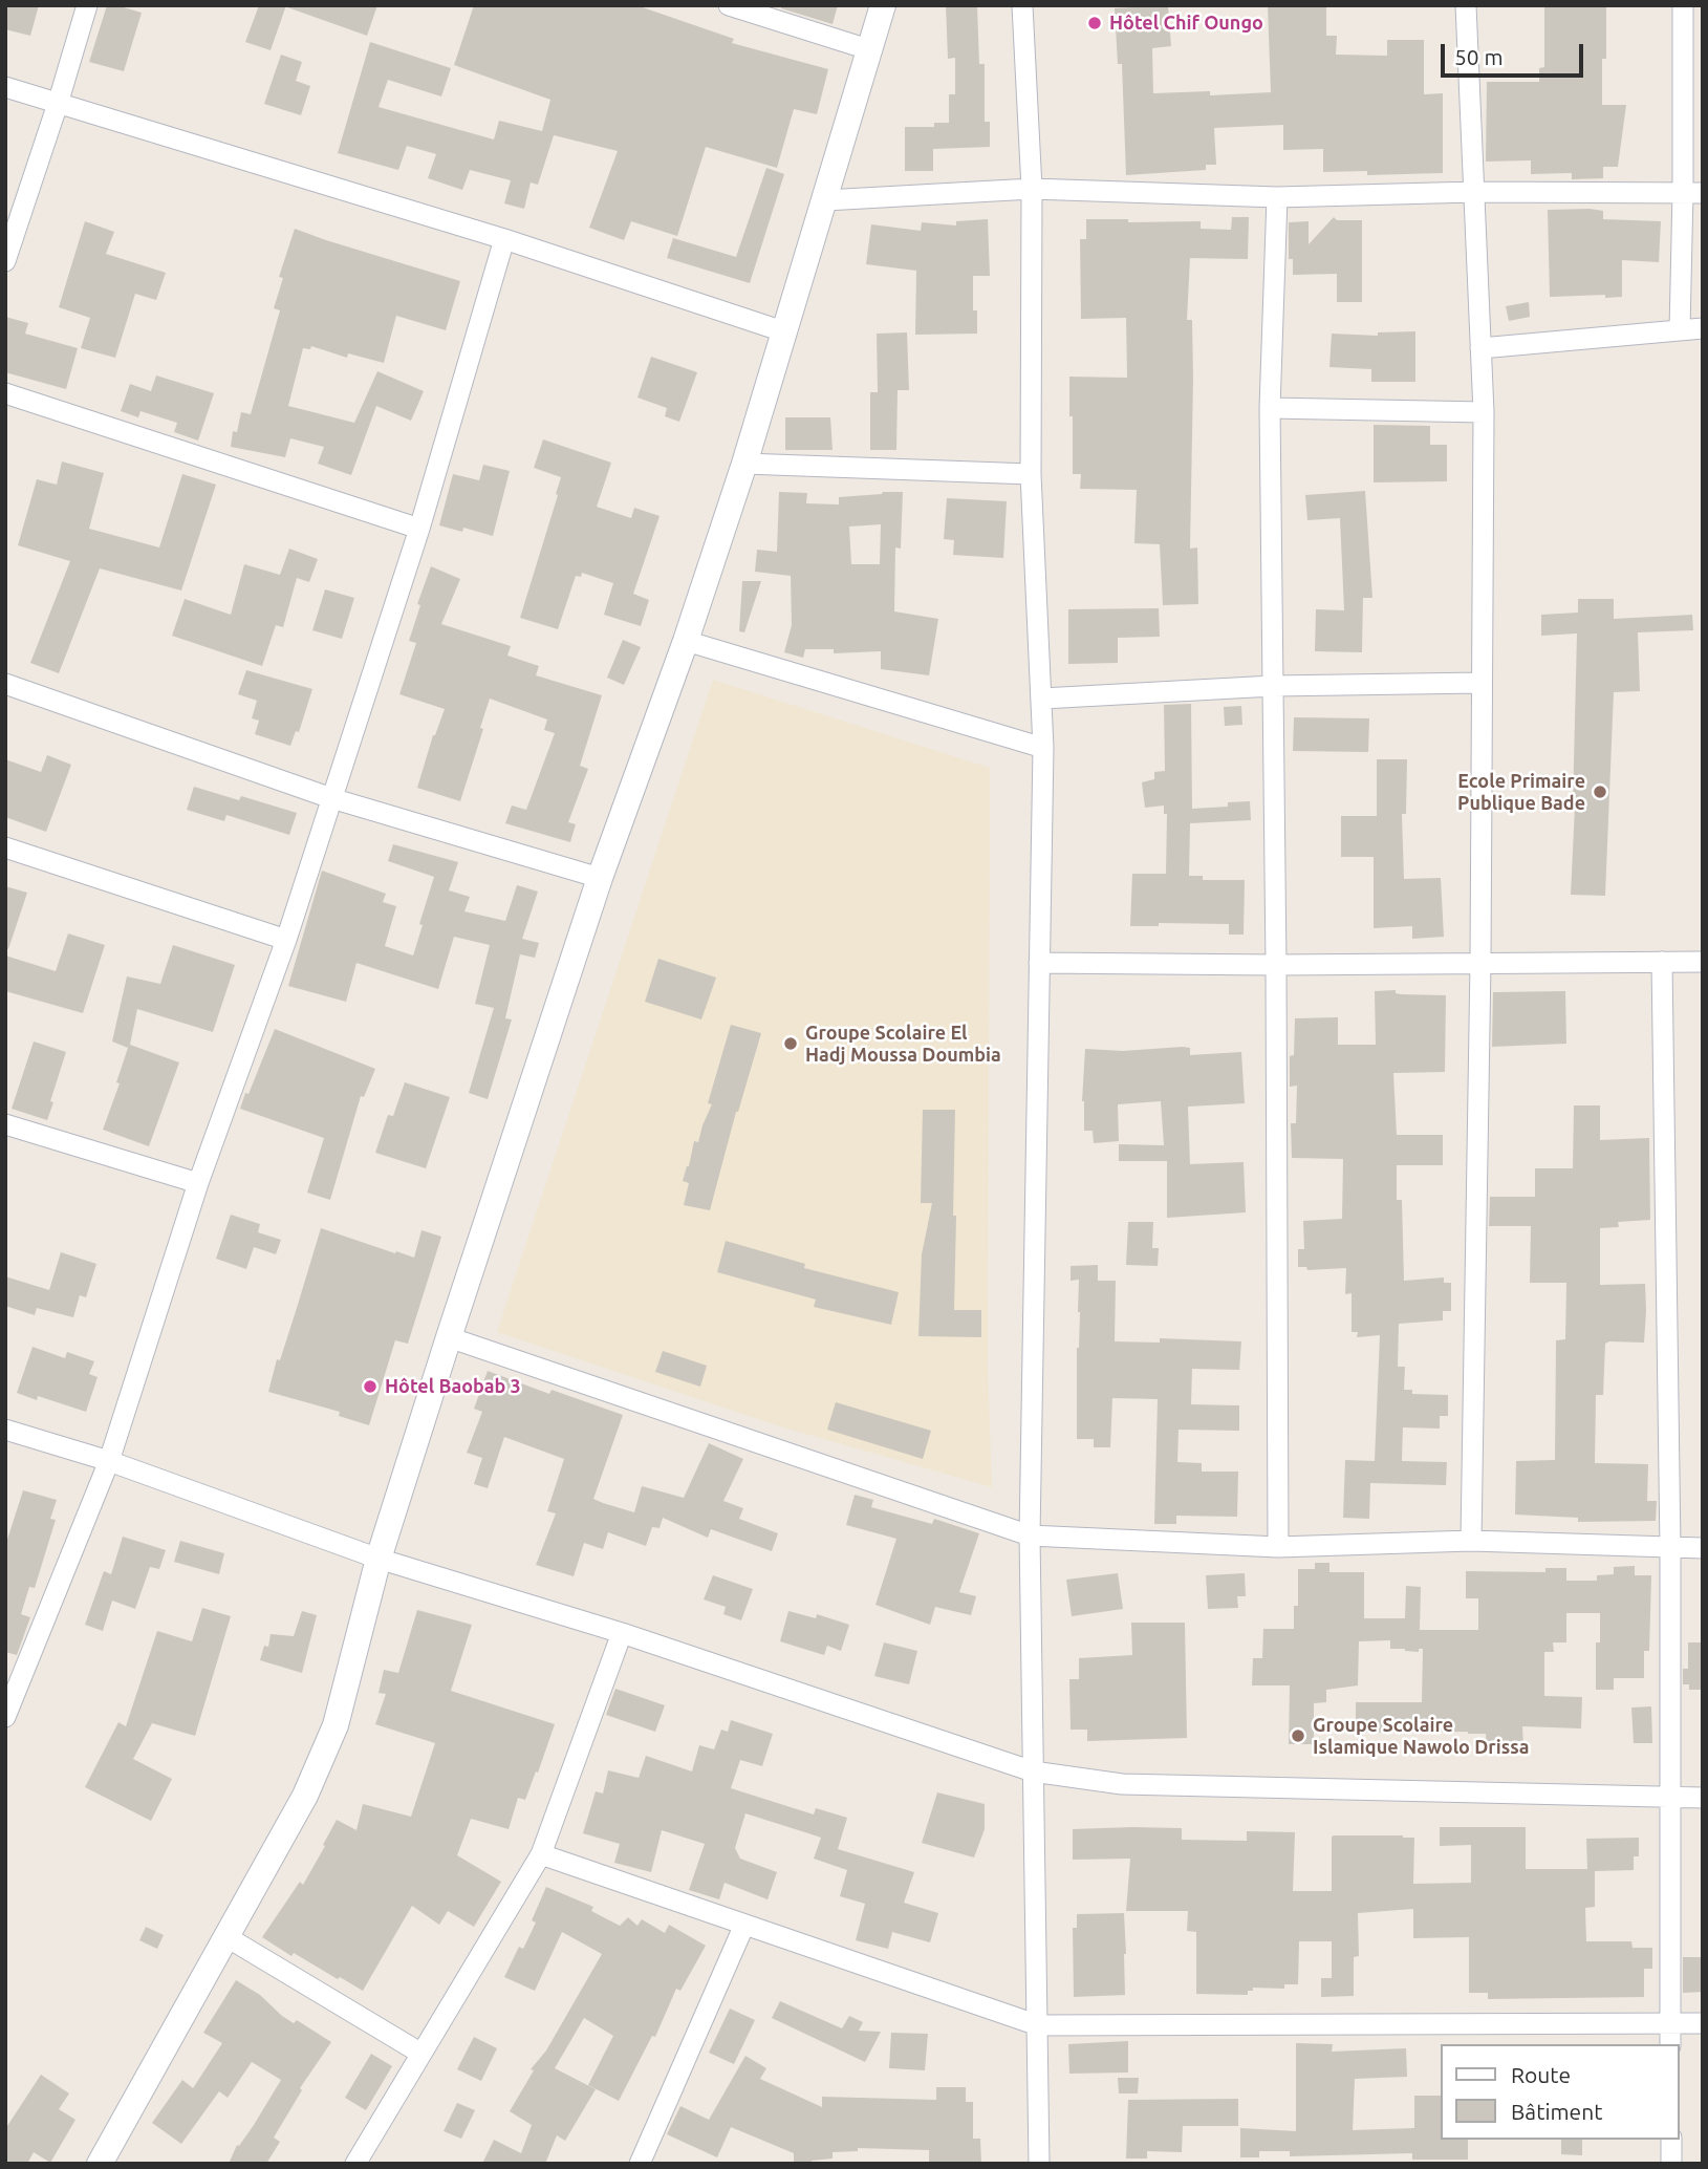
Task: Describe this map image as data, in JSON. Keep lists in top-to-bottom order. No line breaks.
{"places":["Hôtel Chif Oungo","Ecole Primaire Publique Bade","Groupe Scolaire El Hadj Moussa Doumbia","Hôtel Baobab 3","Groupe Scolaire Islamique Nawolo Drissa"],"legend":["Route","Bâtiment"],"scale_bar":"50 m"}
